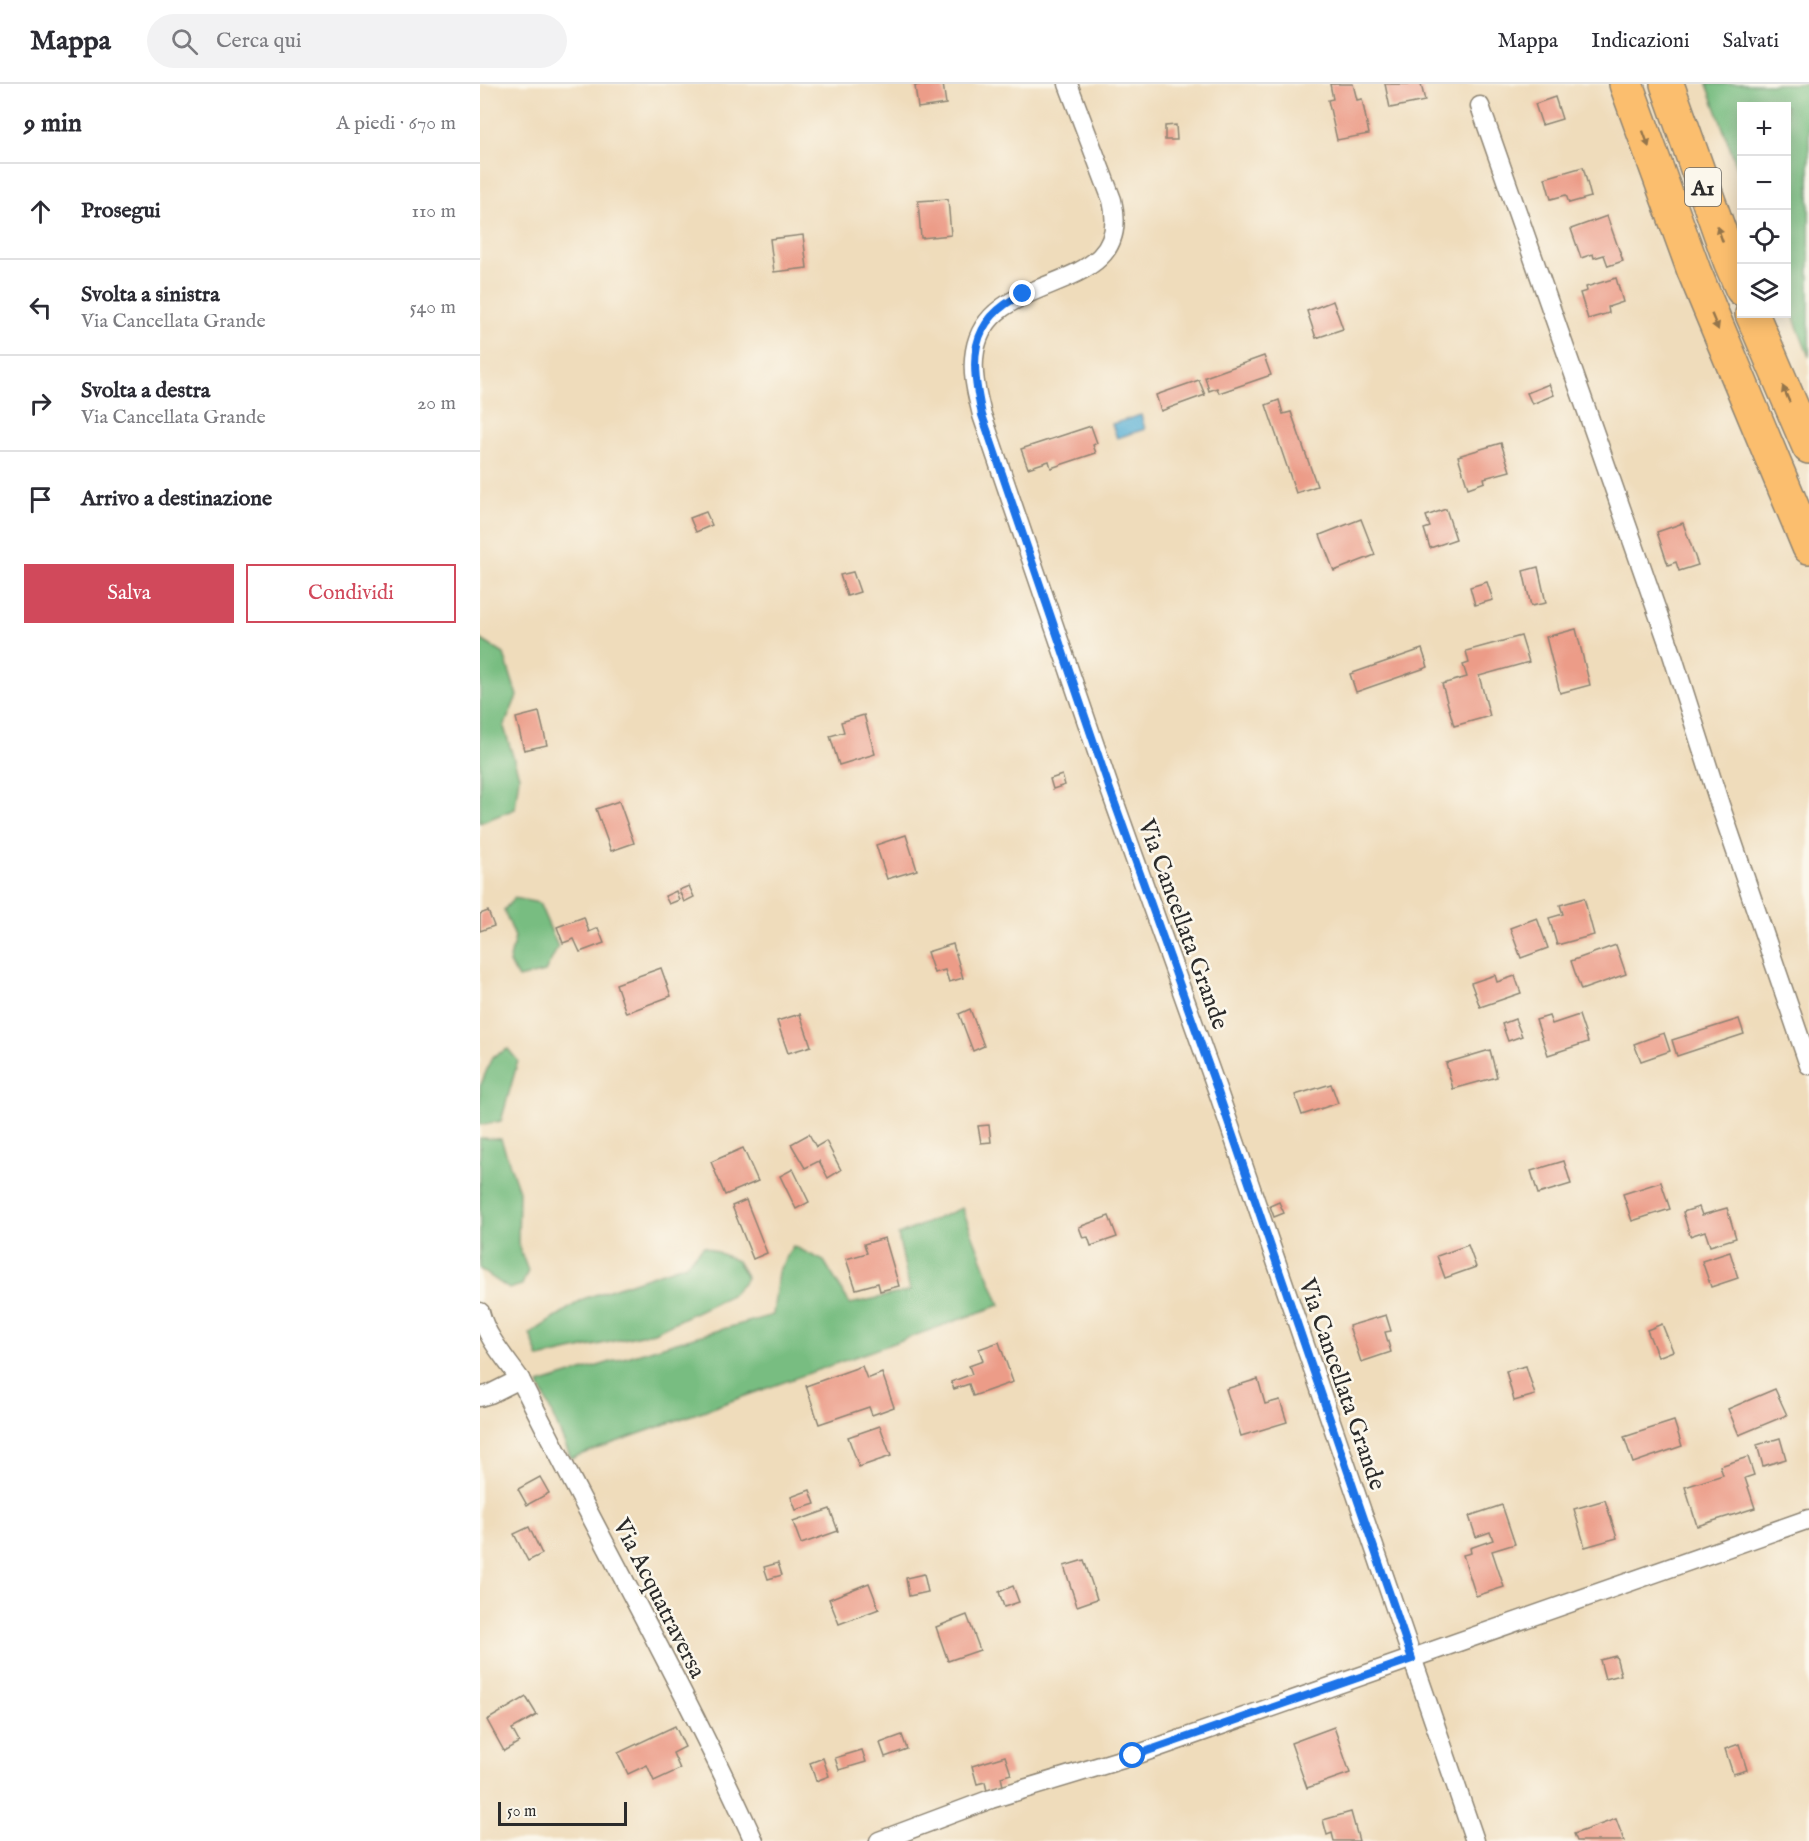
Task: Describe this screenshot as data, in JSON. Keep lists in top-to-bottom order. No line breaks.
{"streets":{"highway":["A1"],"street":["Via Cancellata Grande","Via Acquatraversa"]},"scale_bar":"50 m","page":{"header":"Mappa","search":"Cerca qui","nav":["Mappa","Indicazioni","Salvati"],"heading":["9 min","A piedi · 670 m"],"map_buttons":["+","−"],"list":[["Prosegui","110 m"],["Svolta a sinistra","Via Cancellata Grande","540 m"],["Svolta a destra","Via Cancellata Grande","20 m"],"Arrivo a destinazione"],"buttons":["Salva","Condividi"],"scale":"50 m"}}
